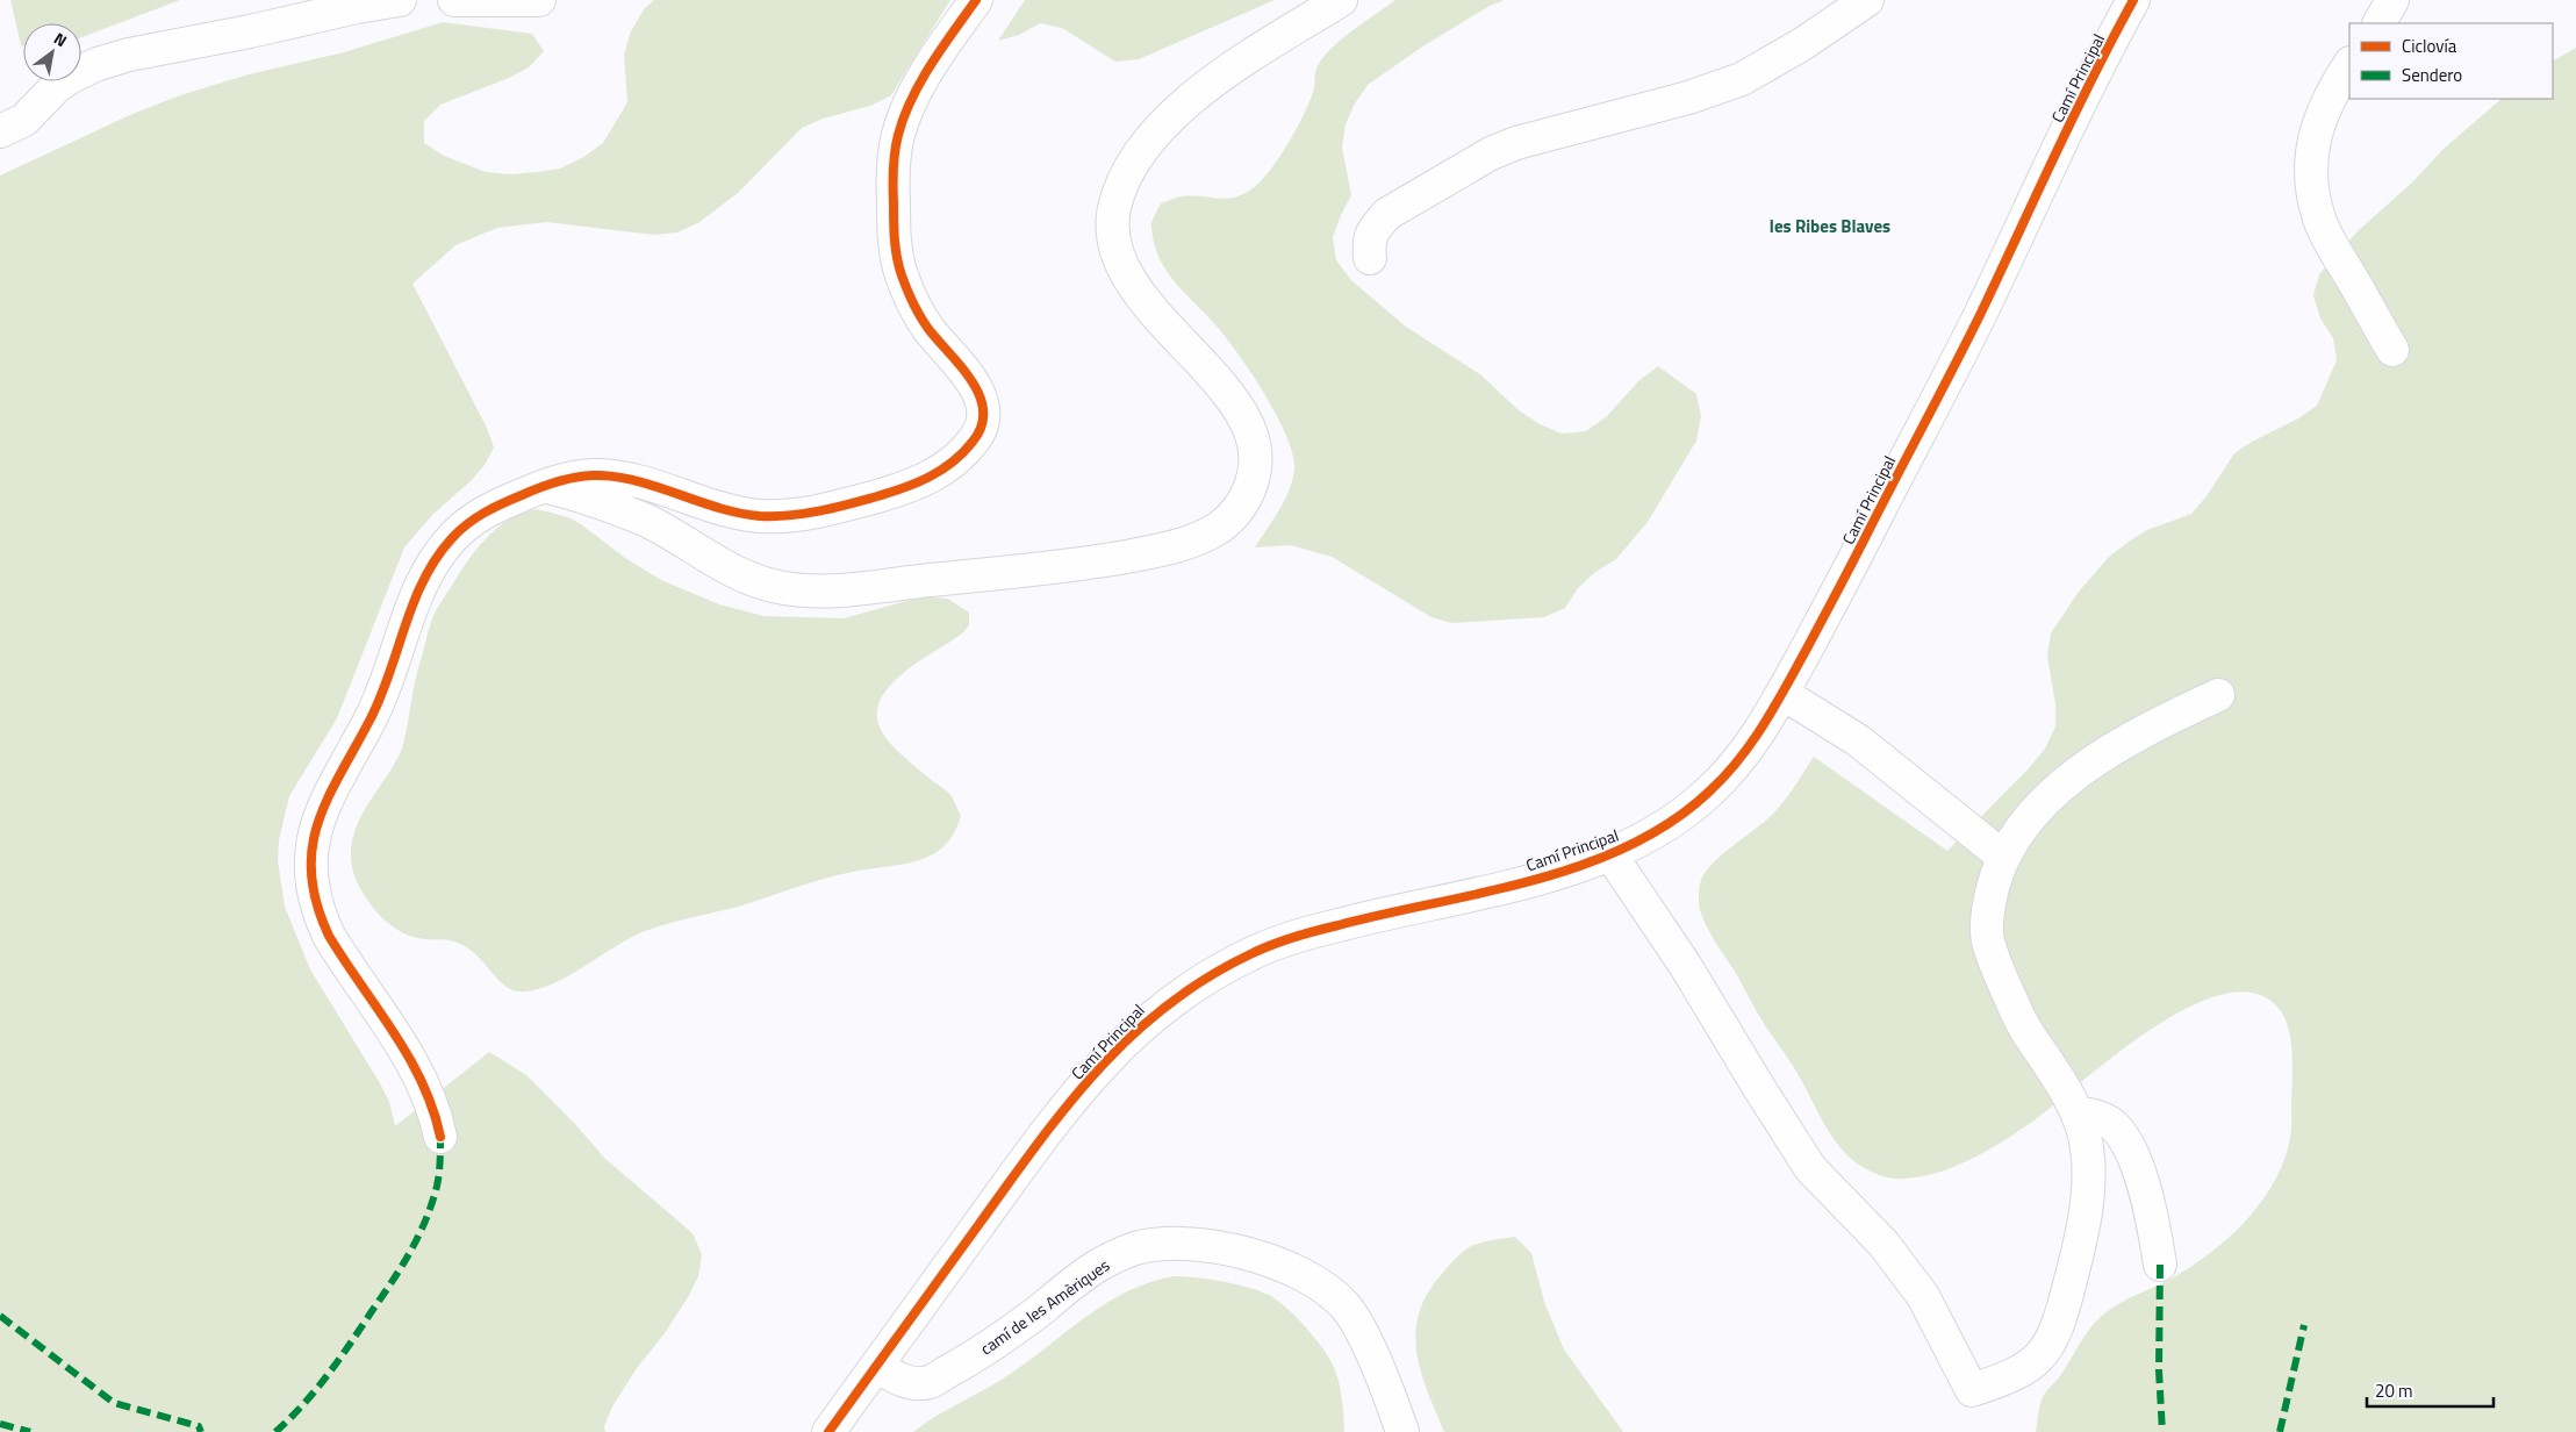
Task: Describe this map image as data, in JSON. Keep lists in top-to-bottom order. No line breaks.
{"streets":{"street":["Camí Principal","camí de les Amèriques"]},"crossings":[["Camí Principal","camí de les Amèriques"]],"districts":["les Ribes Blaves"],"legend":["Ciclovía","Sendero"],"scale_bar":"20 m","north":"top right"}
